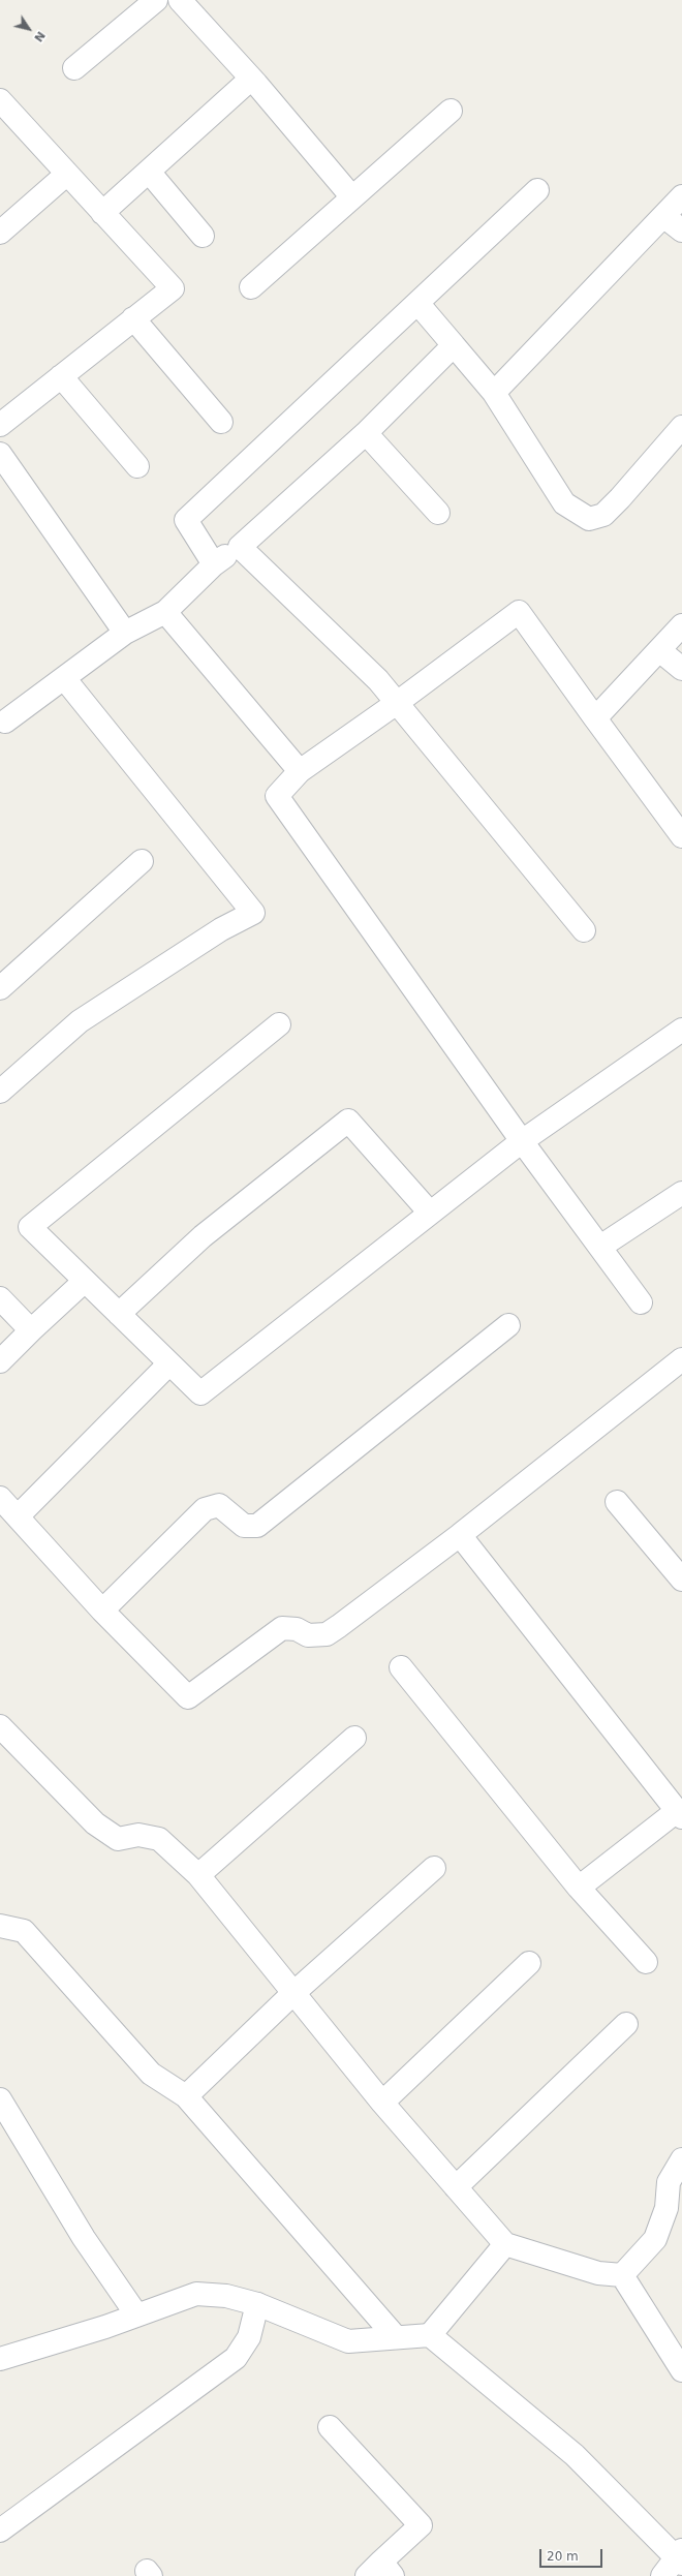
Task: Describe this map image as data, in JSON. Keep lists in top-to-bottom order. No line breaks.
{"scale_bar":"20 m","north":"bottom right"}
